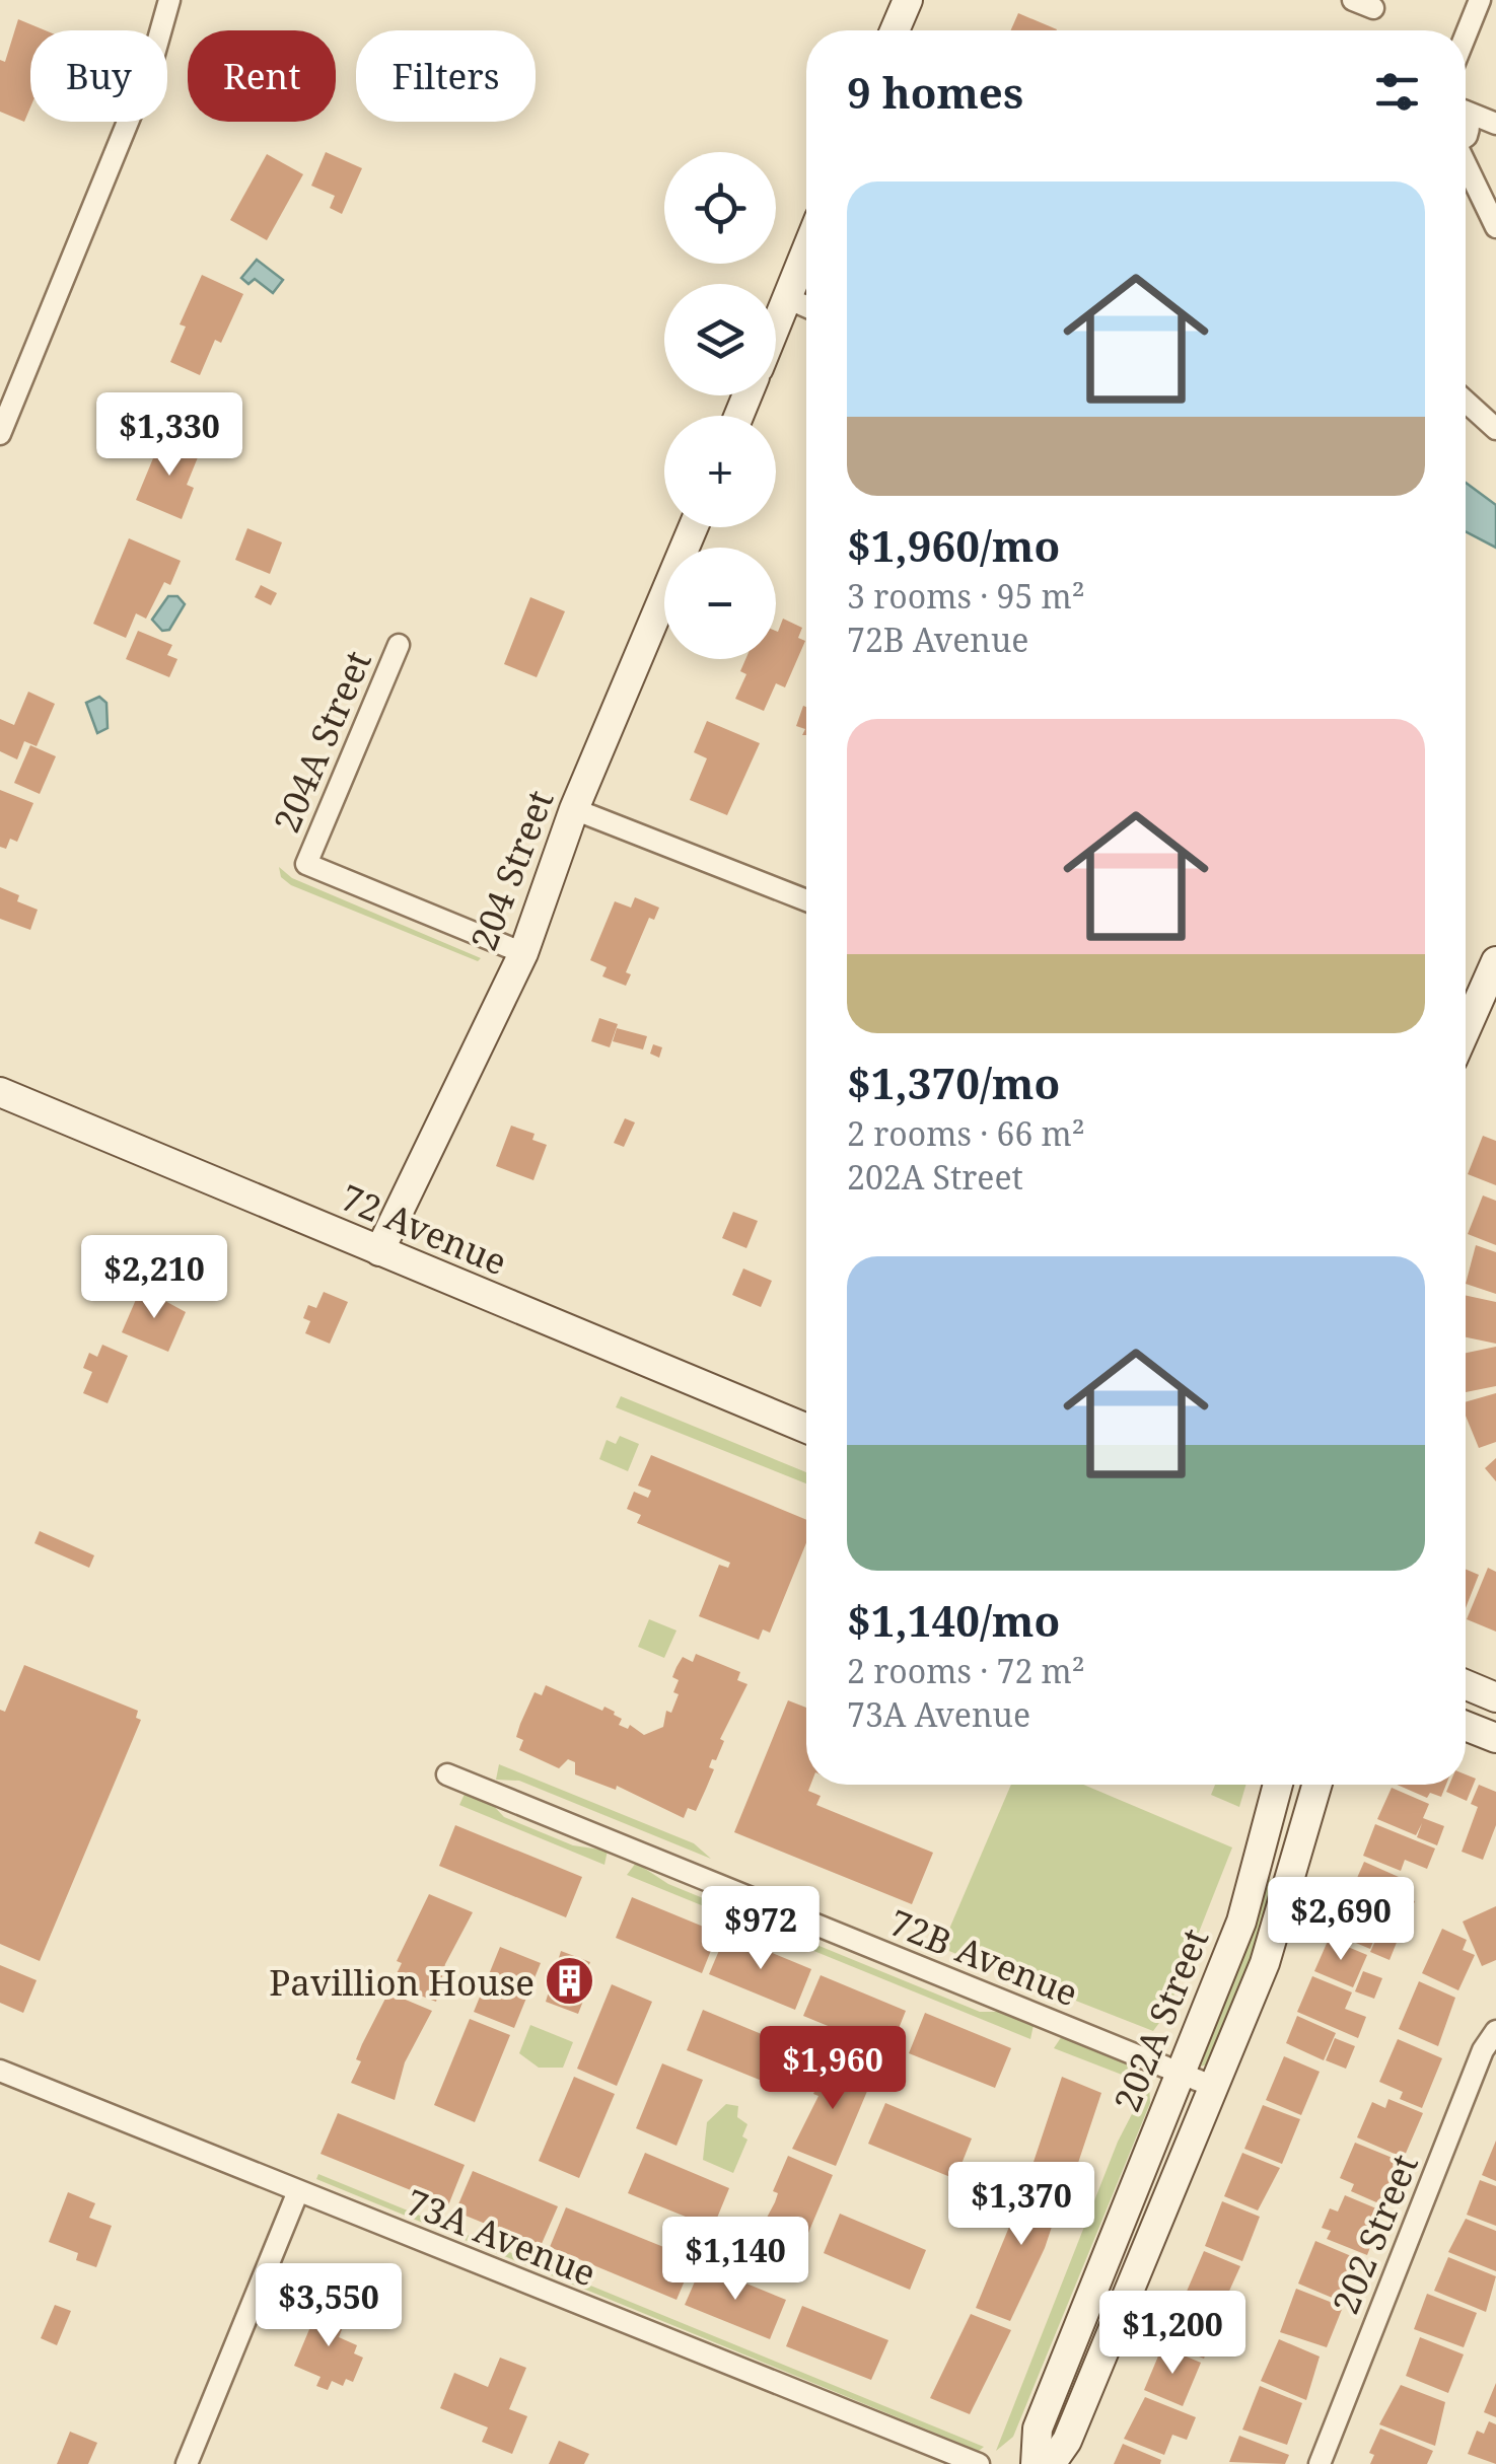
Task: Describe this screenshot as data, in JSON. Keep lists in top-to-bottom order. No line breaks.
{"streets":{"main road":["204 Street","72 Avenue","202A Street"],"street":["204A Street","72B Avenue","202 Street","73A Avenue"]},"crossings":[["204A Street","204 Street"],["204 Street","72 Avenue"],["72B Avenue","202A Street"]],"places":{"building":["Pavillion House"]},"page":{"chip":["Buy","Rent","Filters"],"heading":"9 homes","map_buttons":["+","−"],"list":[{"name":"$1,960/mo","note":"3 rooms · 95 m² · 72B Avenue"},{"name":"$1,370/mo","note":"2 rooms · 66 m² · 202A Street"},{"name":"$1,140/mo","note":"2 rooms · 72 m² · 73A Avenue"}],"price":["$1,330","$2,210","$2,690","$972","$1,960","$1,370","$1,140","$3,550","$1,200"]}}
